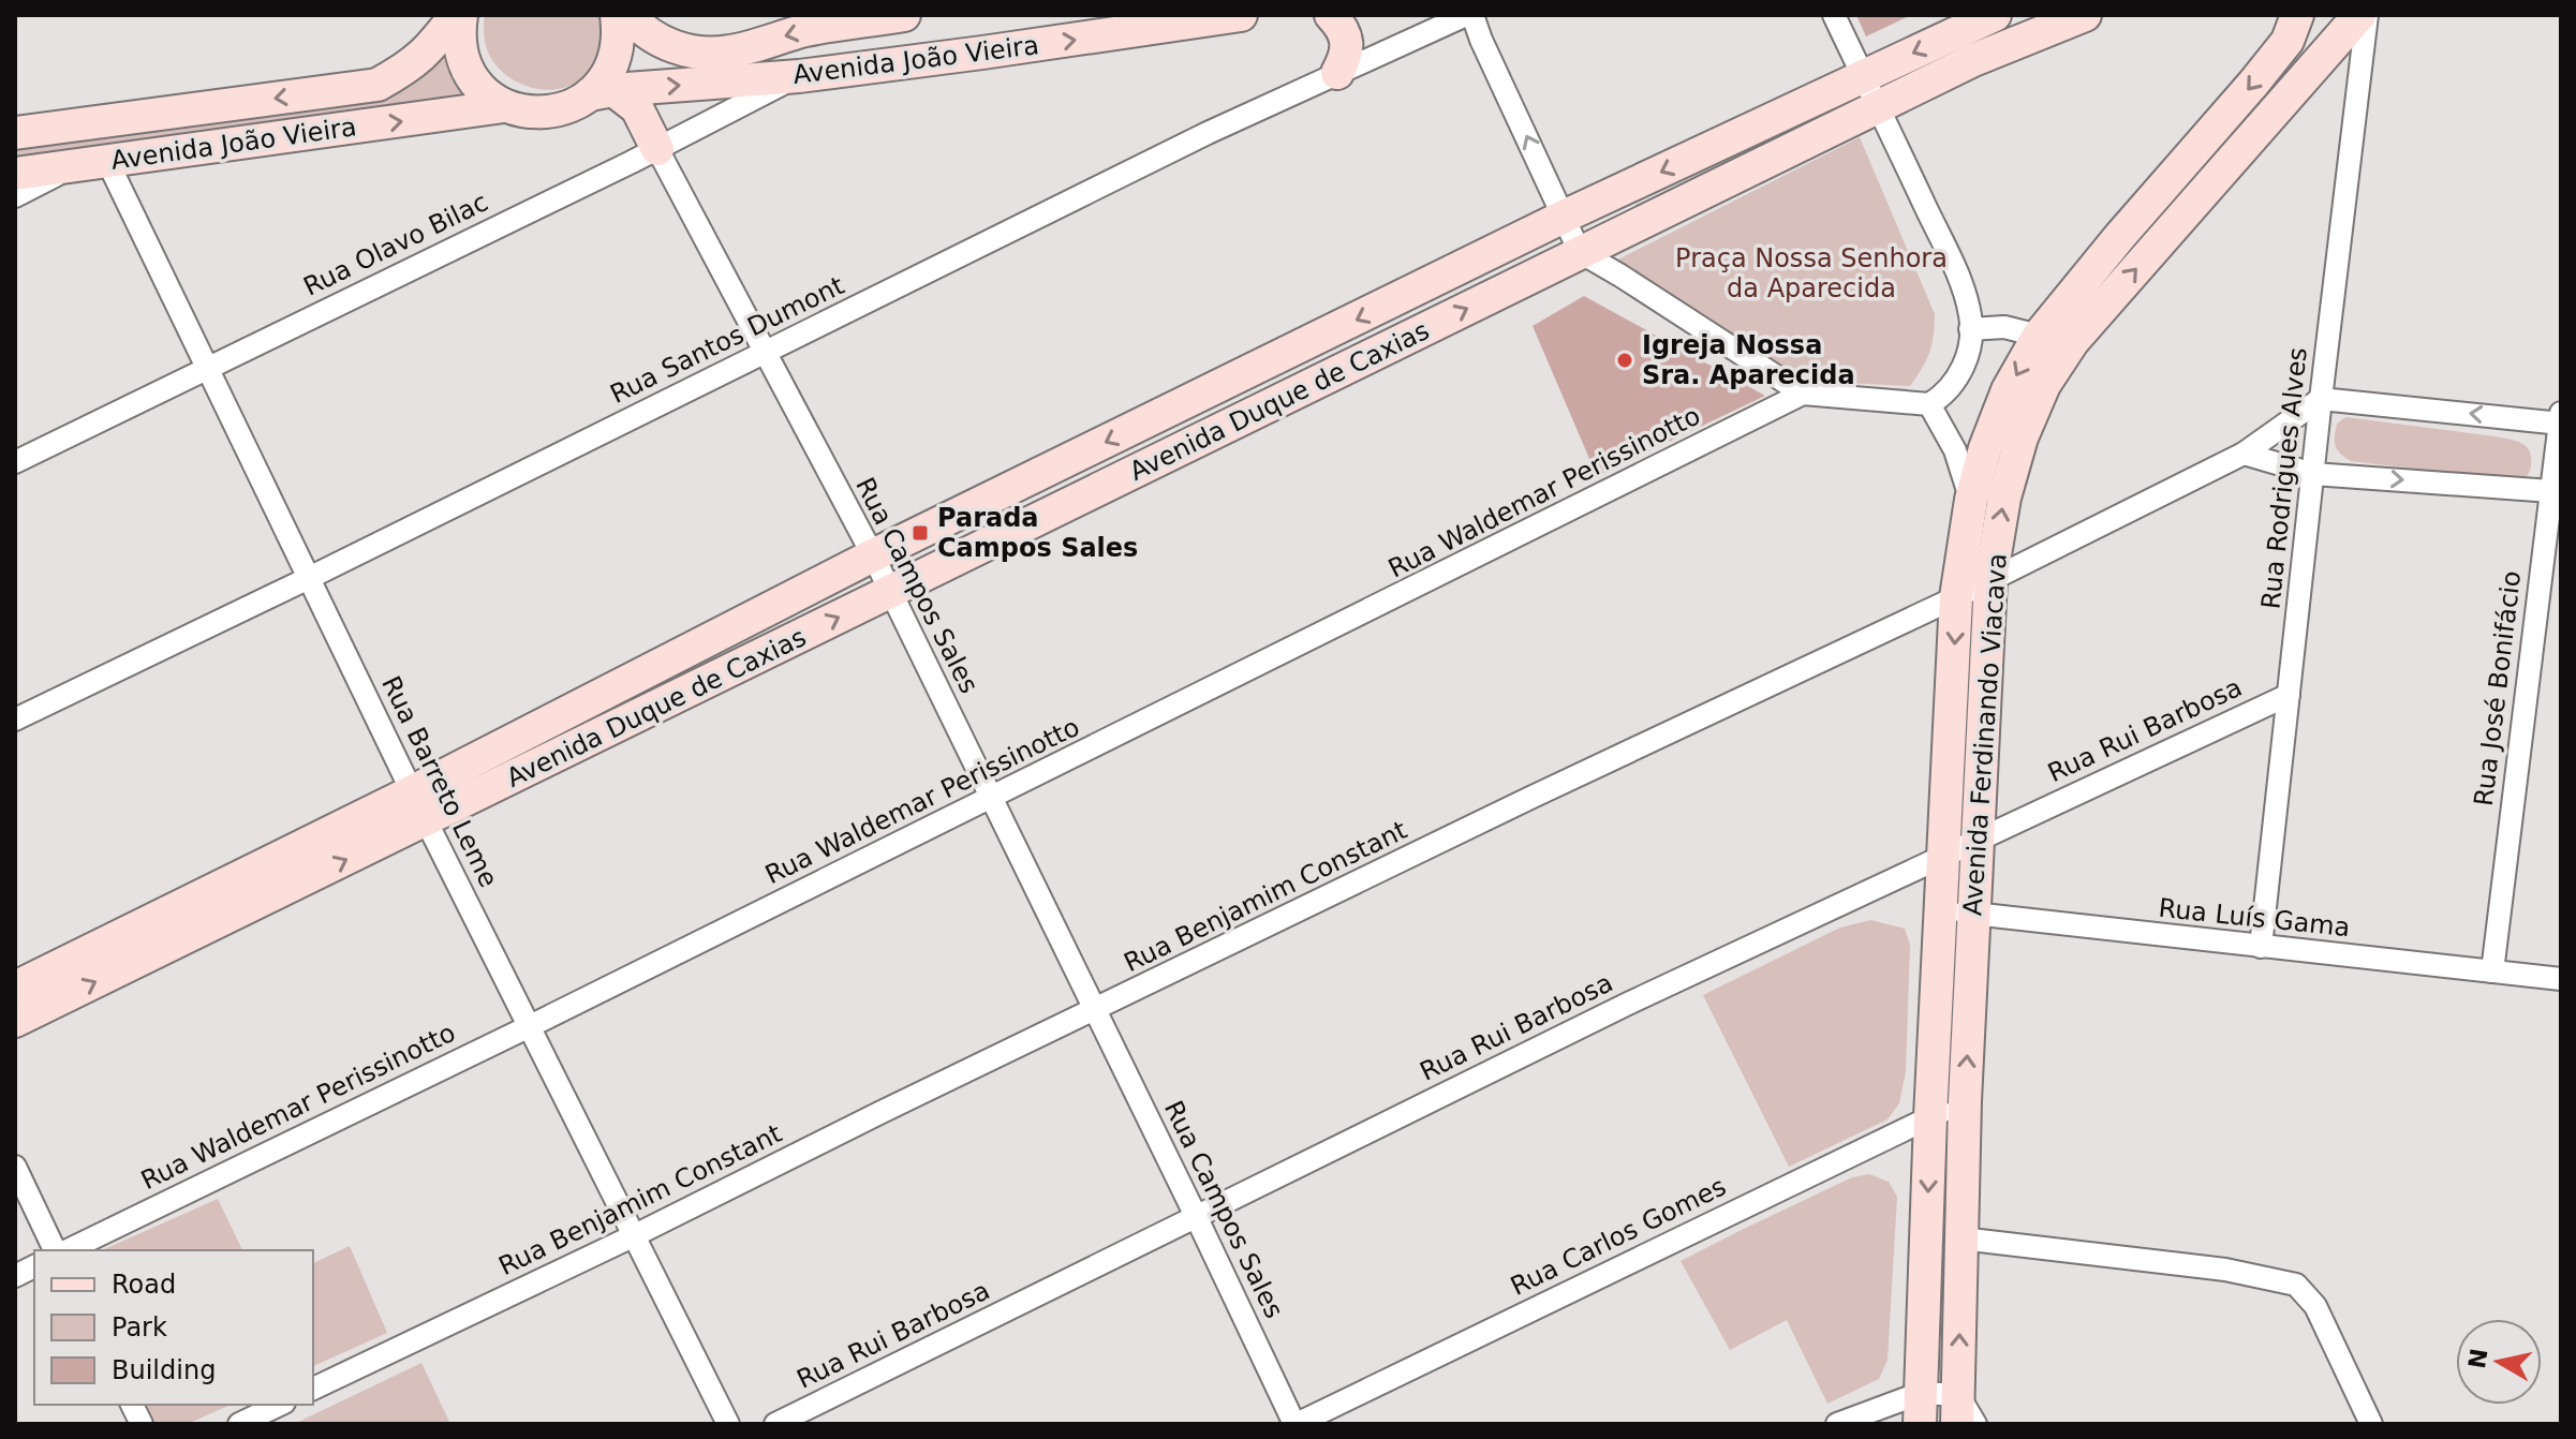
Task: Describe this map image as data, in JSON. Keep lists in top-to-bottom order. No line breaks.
{"streets":{"street":["Avenida João Vieira","Rua Olavo Bilac","Rua Santos Dumont","Avenida Duque de Caxias","Rua Rodrigues Alves","Rua Waldemar Perissinotto","Rua Campos Sales","Rua José Bonifácio","Rua Rui Barbosa","Avenida Ferdinando Viacava","Rua Barreto Leme","Rua Benjamim Constant","Rua Luís Gama","Rua Carlos Gomes"]},"crossings":[["Avenida João Vieira","Rua Olavo Bilac"],["Avenida João Vieira","Rua Barreto Leme"],["Rua Olavo Bilac","Rua Campos Sales"],["Rua Olavo Bilac","Rua Barreto Leme"],["Rua Santos Dumont","Rua Campos Sales"],["Rua Santos Dumont","Rua Barreto Leme"],["Avenida Duque de Caxias","Rua Campos Sales"],["Avenida Duque de Caxias","Rua Barreto Leme"],["Rua Rodrigues Alves","Rua Rui Barbosa"],["Rua Rodrigues Alves","Rua Benjamim Constant"],["Rua Rodrigues Alves","Rua Luís Gama"],["Rua Waldemar Perissinotto","Rua Campos Sales"],["Rua Waldemar Perissinotto","Rua Barreto Leme"],["Rua Campos Sales","Rua Rui Barbosa"],["Rua Campos Sales","Rua Benjamim Constant"],["Rua Campos Sales","Rua Carlos Gomes"],["Rua José Bonifácio","Rua Luís Gama"],["Rua Rui Barbosa","Avenida Ferdinando Viacava"],["Avenida Ferdinando Viacava","Rua Benjamim Constant"],["Avenida Ferdinando Viacava","Rua Luís Gama"],["Avenida Ferdinando Viacava","Rua Carlos Gomes"],["Rua Barreto Leme","Rua Benjamim Constant"]],"parks":["Praça Nossa Senhora da Aparecida"],"places":{"other":["Igreja Nossa Sra. Aparecida"],"transit":["Parada Campos Sales"]},"legend":["Road","Park","Building"],"north":"left"}
